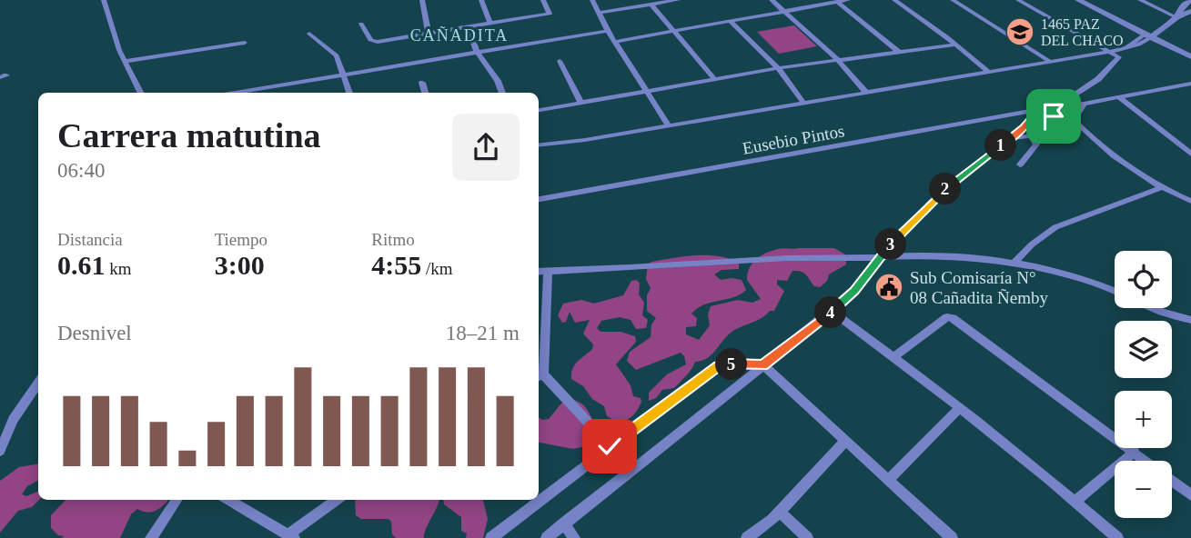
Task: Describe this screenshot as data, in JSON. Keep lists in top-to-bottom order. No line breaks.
{"streets":{"street":["Eusebio Pintos"]},"districts":["CAÑADITA"],"places":{"school or university":["1465 PAZ DEL CHACO"],"public building":["Sub Comisaría N° 08 Cañadita Ñemby"]},"page":{"heading":["Carrera matutina","06:40"],"pins":["1","2","3","4","5"],"stats":[["Distancia","0.61 km"],["Tiempo","3:00"],["Ritmo","4:55 /km"]],"map_buttons":["+","−"],"chart":["Desnivel","18–21 m"]}}
